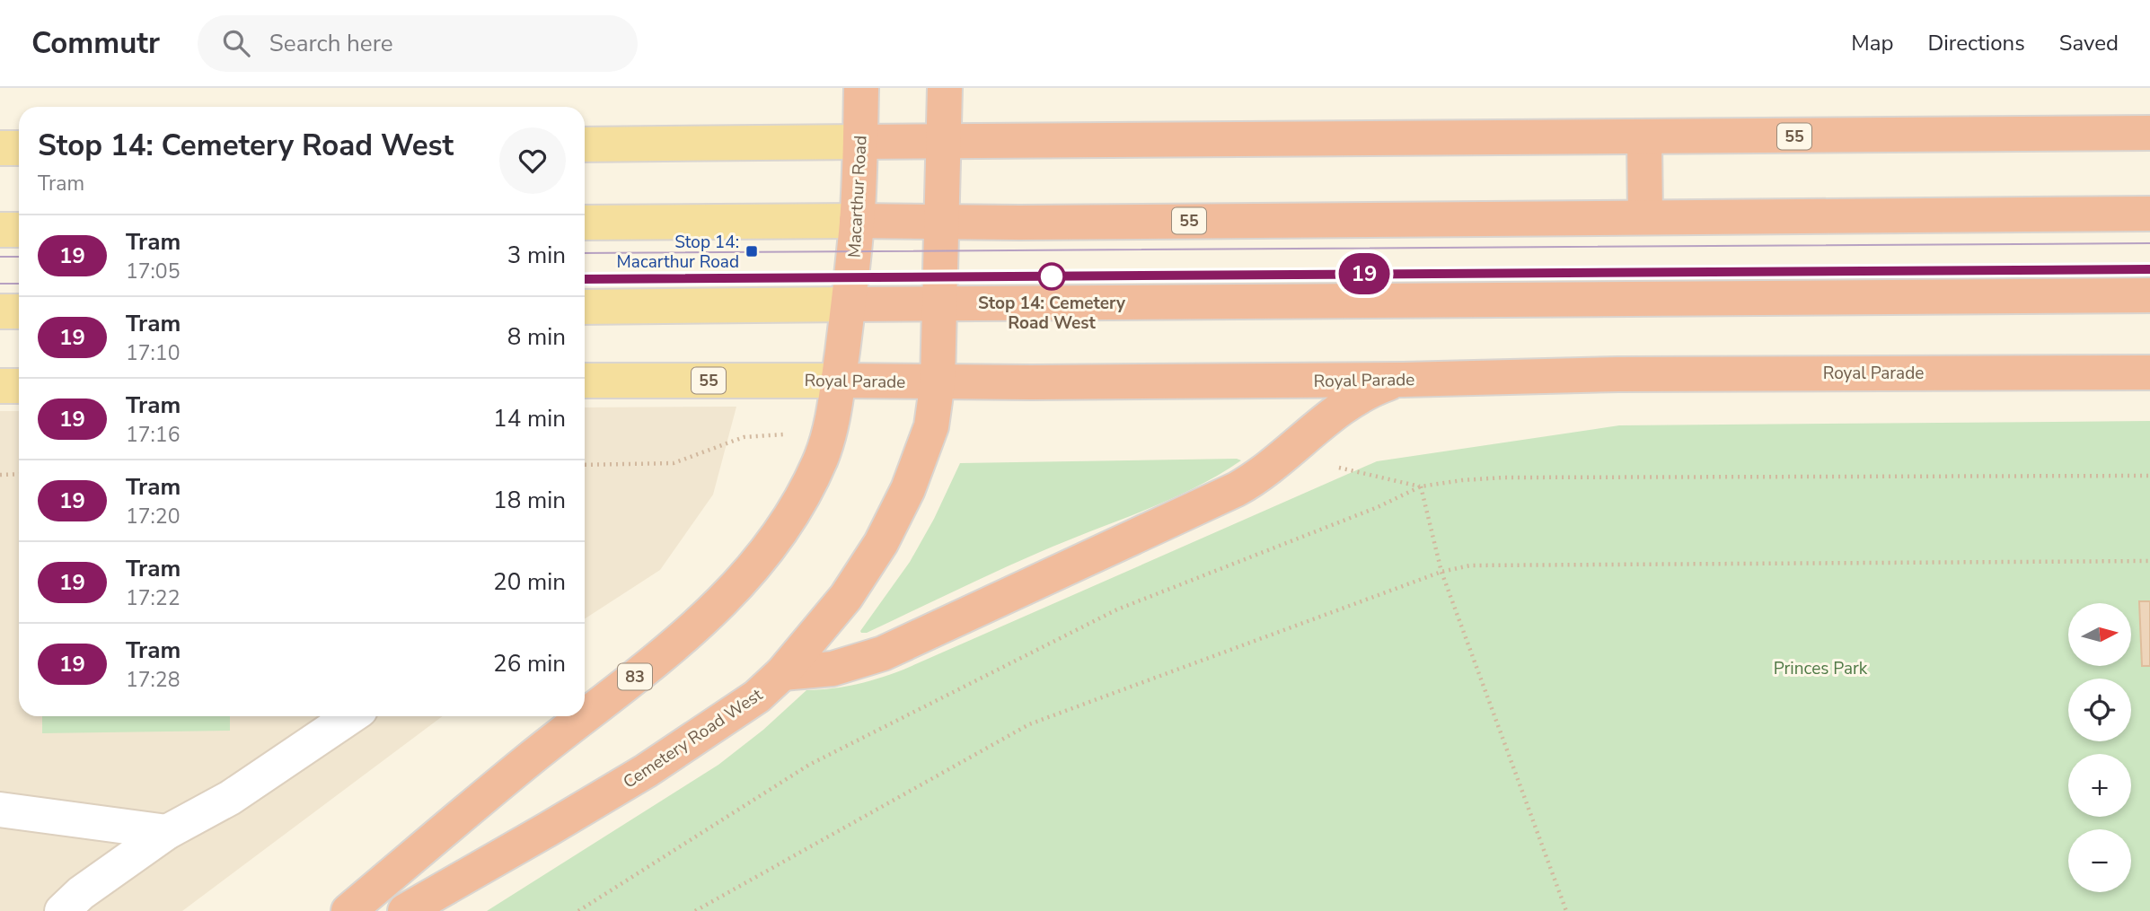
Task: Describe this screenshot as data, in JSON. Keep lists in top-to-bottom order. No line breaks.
{"streets":{"highway":["55","Macarthur Road","Royal Parade","83","Cemetery Road West"]},"crossings":[["55","Macarthur Road"],["Macarthur Road","83"],["Royal Parade","83"],["Royal Parade","Cemetery Road West"]],"parks":["Princes Park"],"places":{"transit":["Stop 14: Macarthur Road"],"other":["Stop 14: Cemetery Road West"]},"lines":["tram line 19"],"north":"right","page":{"header":"Commutr","search":"Search here","nav":["Map","Directions","Saved"],"on_map":"19","heading":["Stop 14: Cemetery Road West","Tram"],"list":[{"mark":"19","name":"Tram","note":"17:05","value":"3 min"},{"mark":"19","name":"Tram","note":"17:10","value":"8 min"},{"mark":"19","name":"Tram","note":"17:16","value":"14 min"},{"mark":"19","name":"Tram","note":"17:20","value":"18 min"},{"mark":"19","name":"Tram","note":"17:22","value":"20 min"},{"mark":"19","name":"Tram","note":"17:28","value":"26 min"}],"map_buttons":["+","−"]}}
